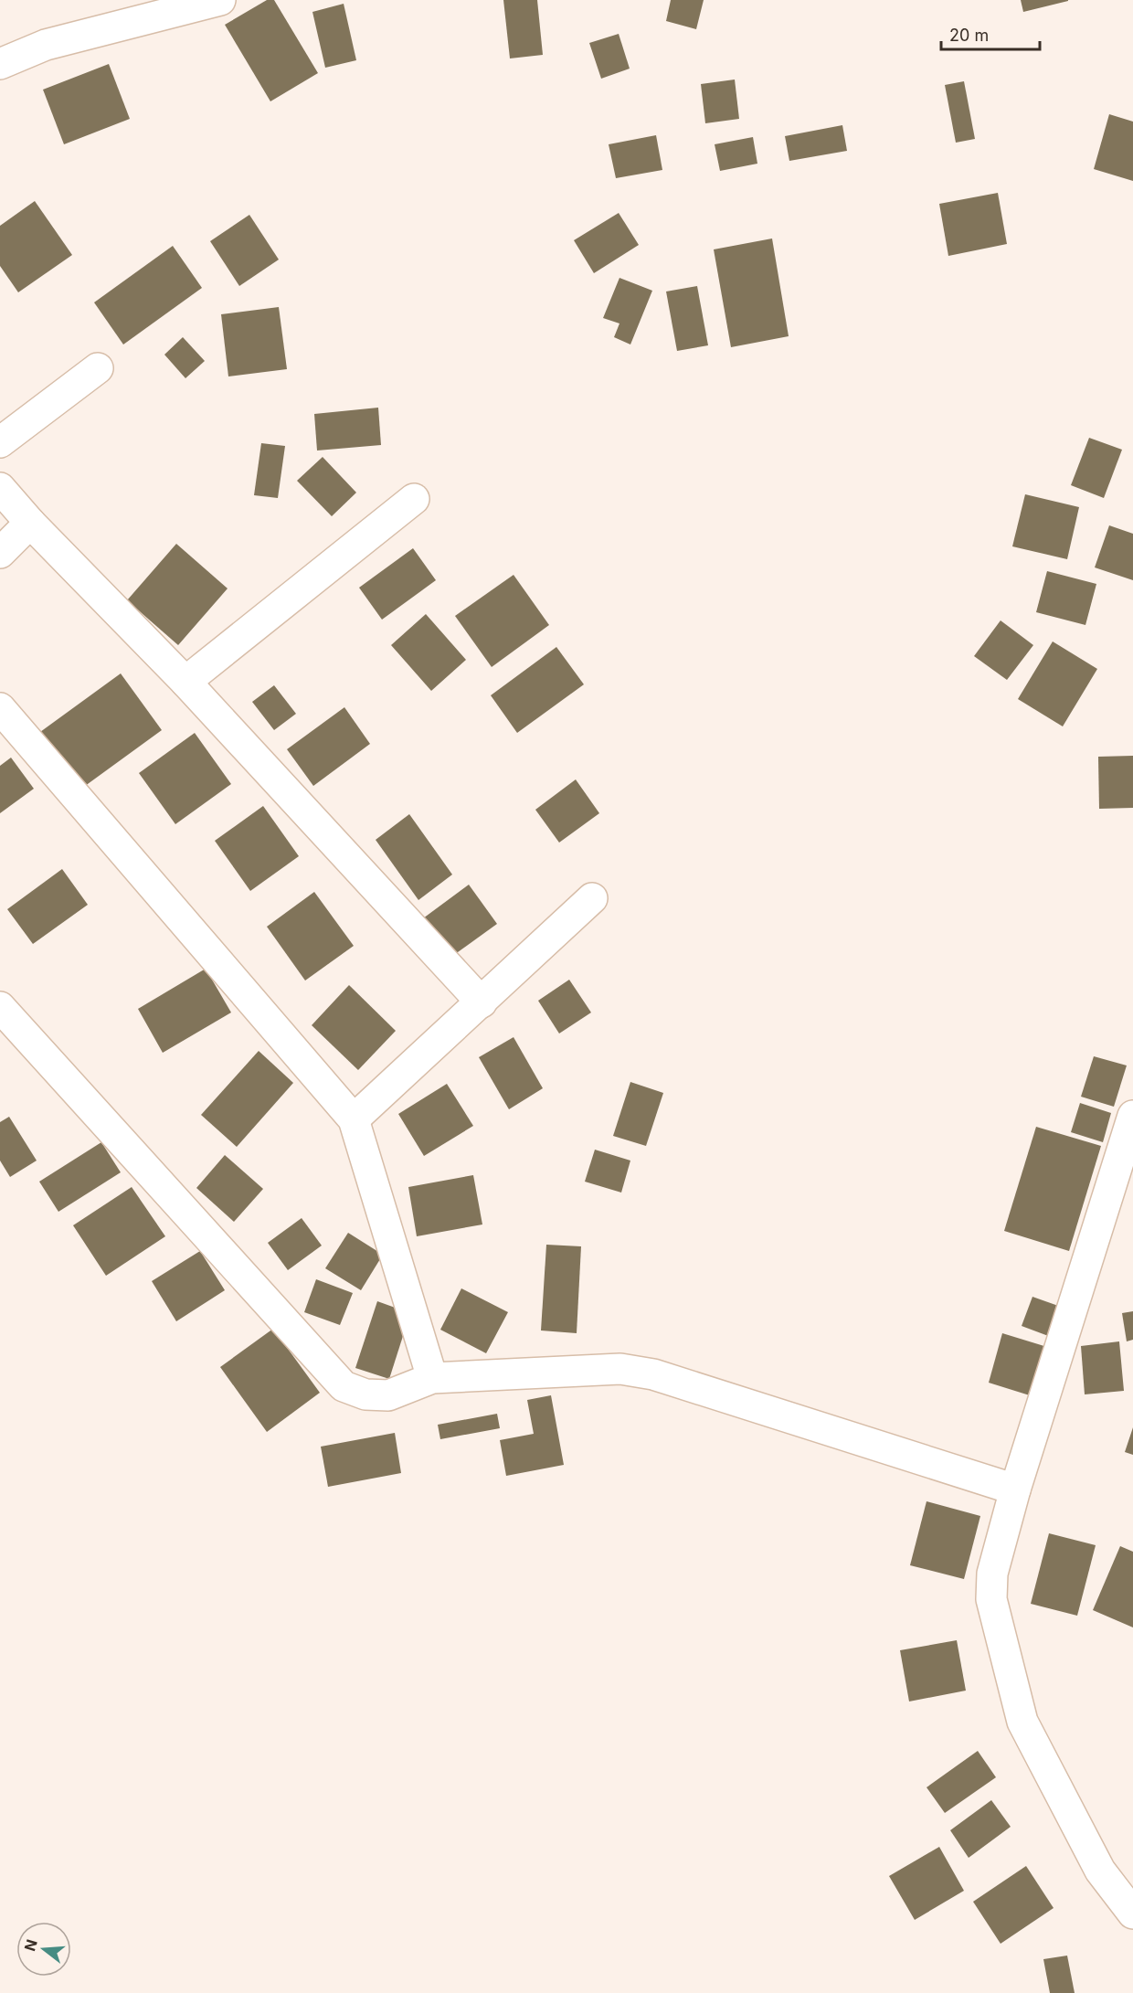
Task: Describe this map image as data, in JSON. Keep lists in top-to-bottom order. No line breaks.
{"scale_bar":"20 m","north":"left"}
